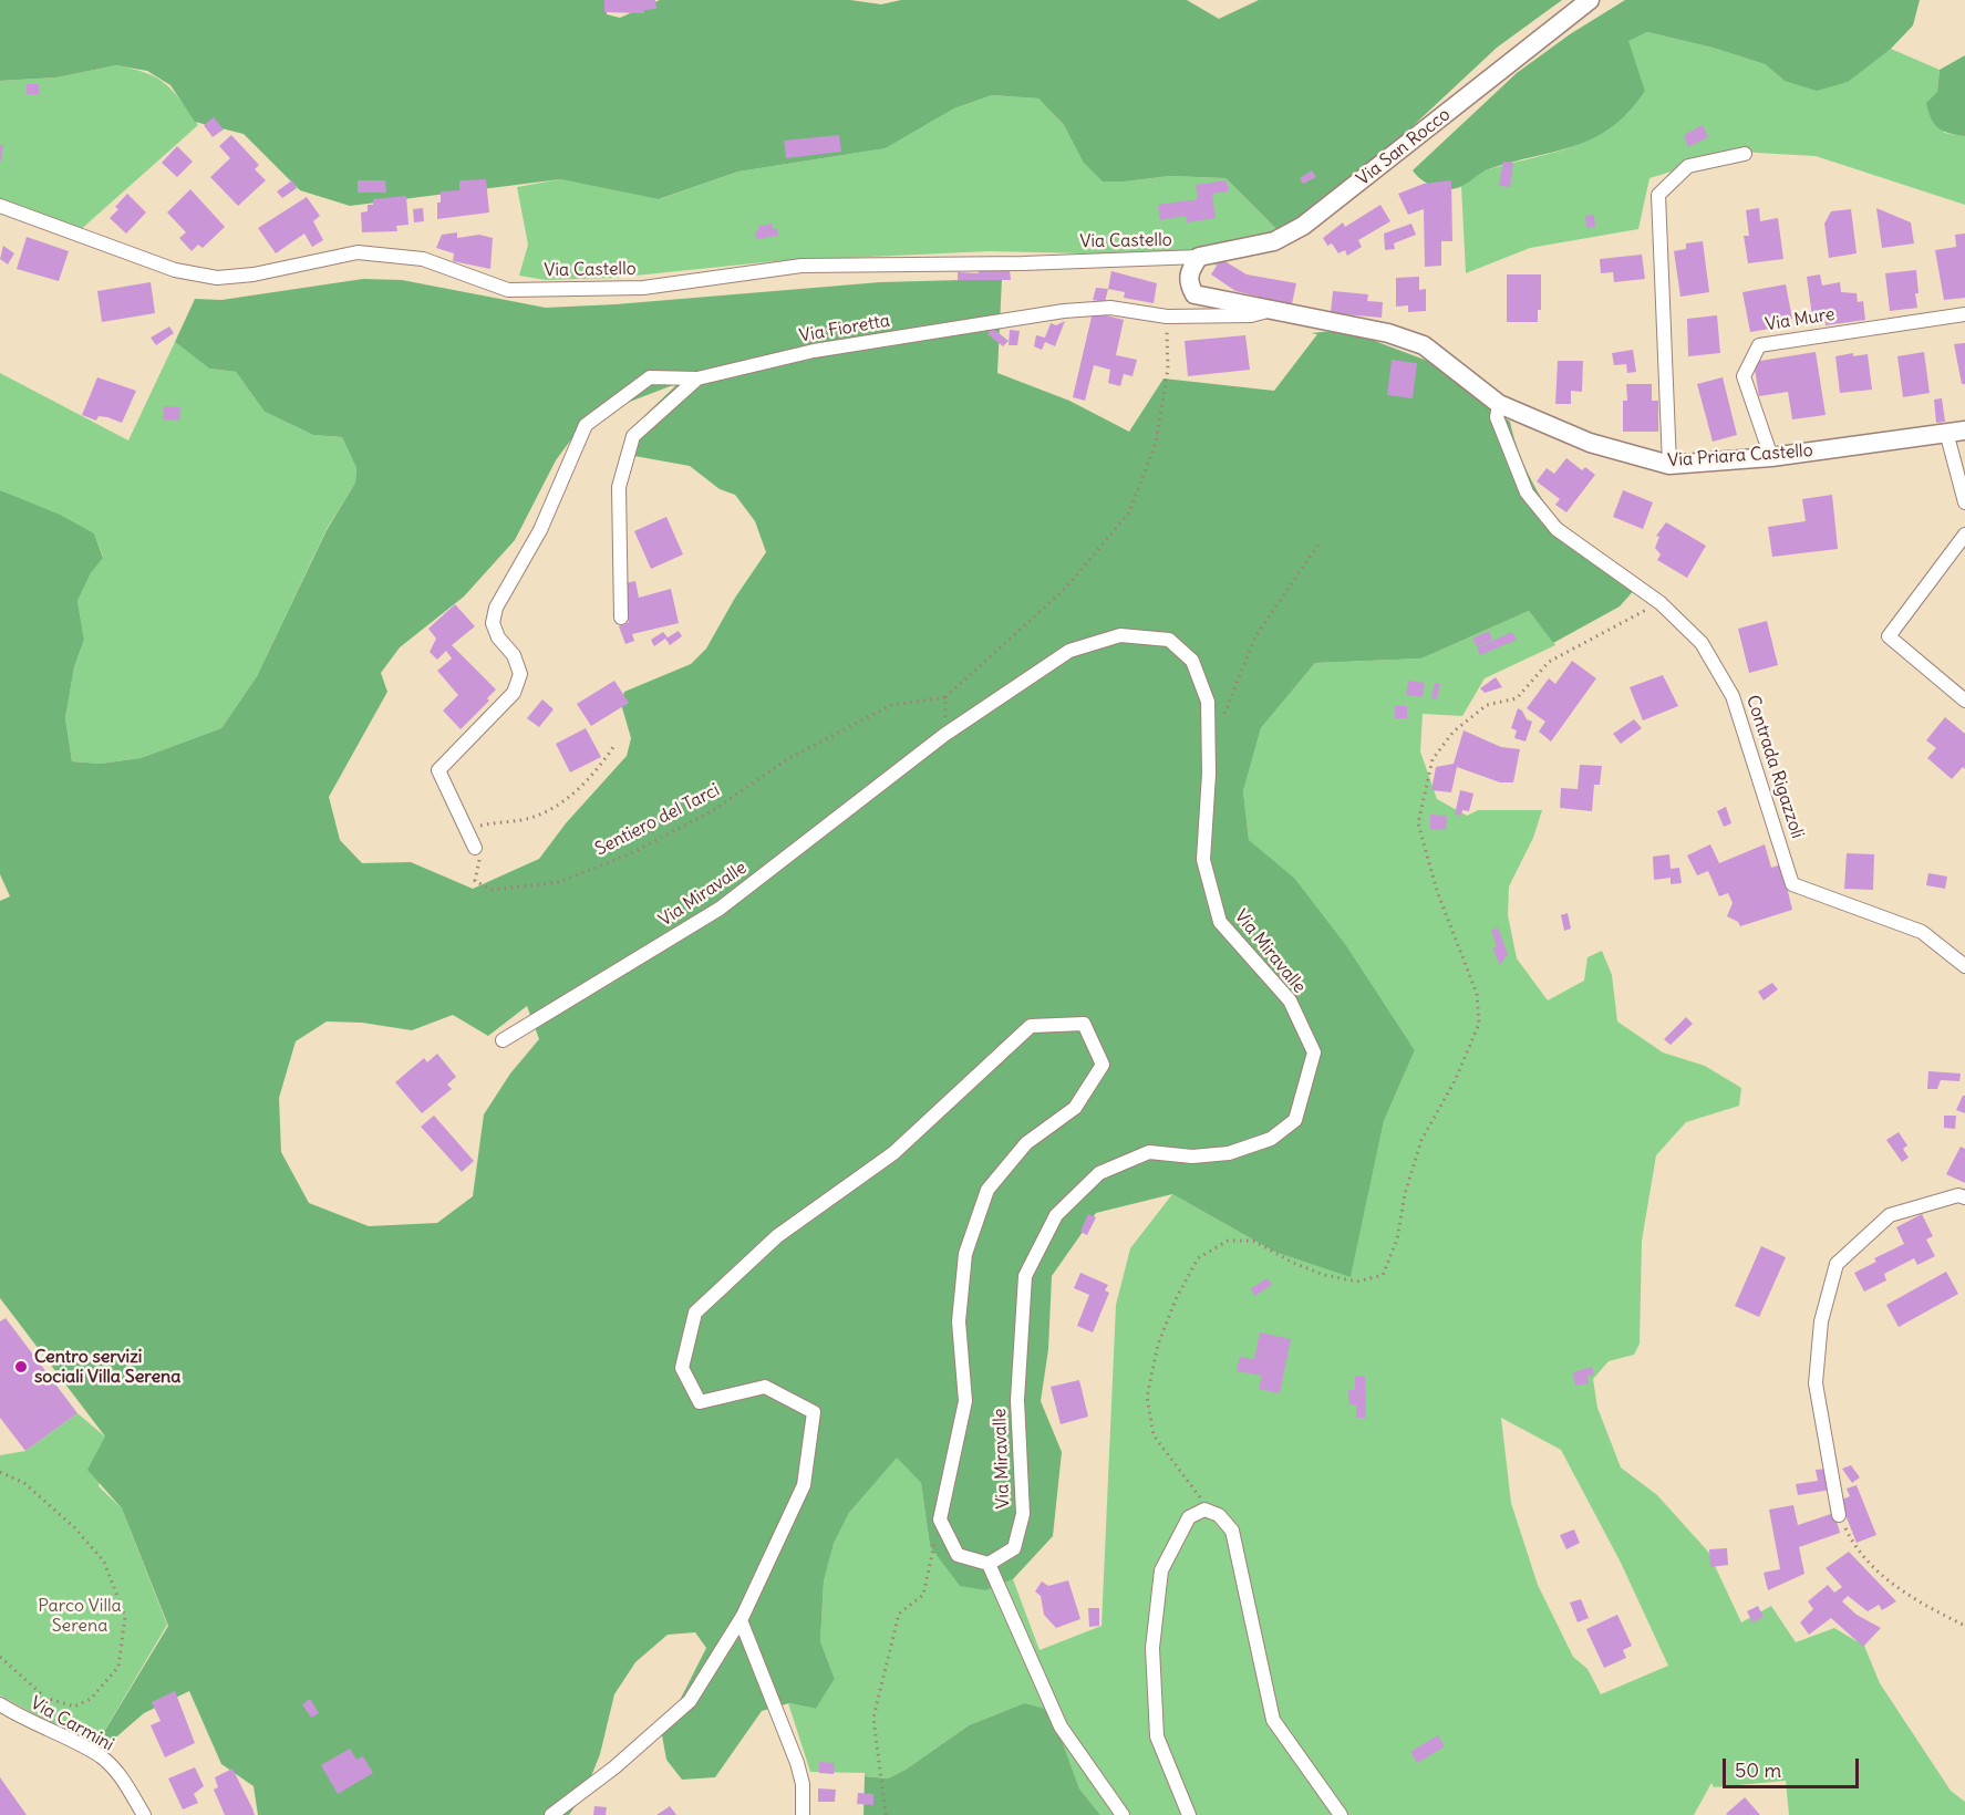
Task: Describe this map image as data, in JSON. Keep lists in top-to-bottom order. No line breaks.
{"streets":{"street":["Via San Rocco","Via Castello","Via Mure","Via Fioretta","Via Priara Castello","Contrada Rigazzoli","Via Miravalle","Via Carmini"],"path":["Sentiero del Tarci"]},"crossings":[["Via San Rocco","Via Castello"],["Via San Rocco","Via Priara Castello"],["Via Castello","Via Priara Castello"],["Via Mure","Via Priara Castello"],["Via Fioretta","Via Priara Castello"],["Via Priara Castello","Contrada Rigazzoli"]],"parks":["Parco Villa Serena"],"places":["Centro servizi sociali Villa Serena"],"scale_bar":"50 m"}
